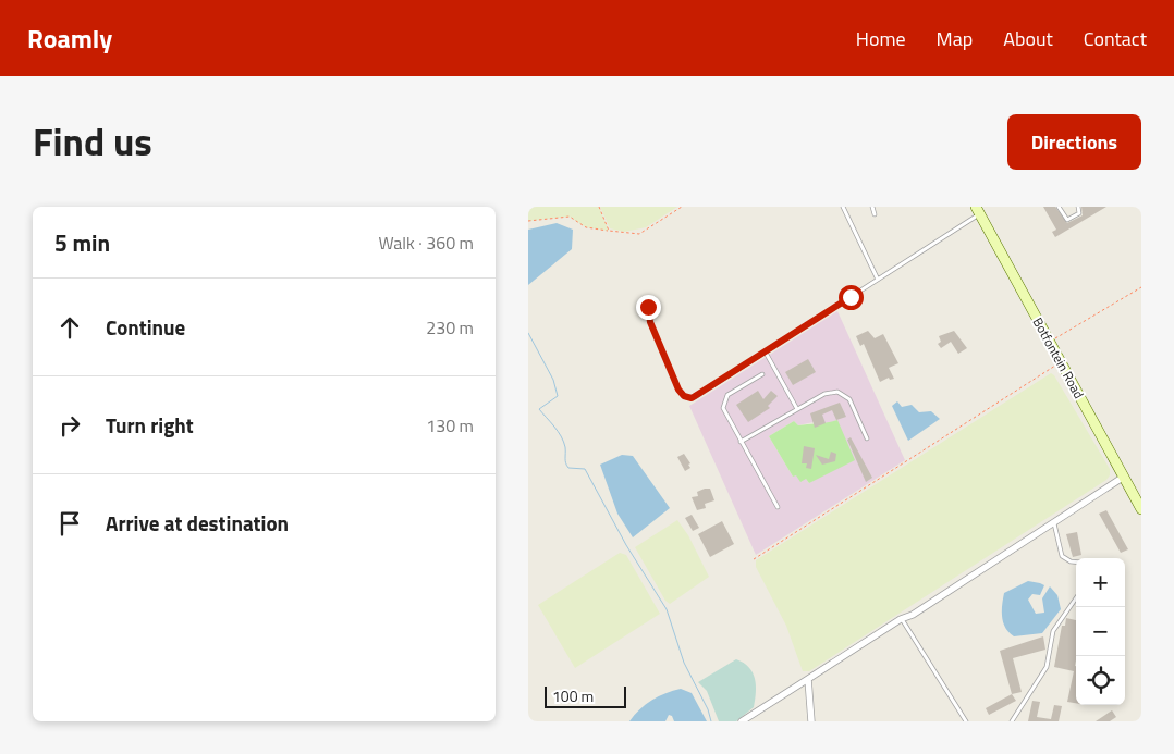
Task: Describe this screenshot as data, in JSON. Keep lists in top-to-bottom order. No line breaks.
{"streets":{"main road":["Botfontein Road"]},"scale_bar":"100 m","page":{"header":"Roamly","nav":["Home","Map","About","Contact"],"title":"Find us","buttons":"Directions","heading":["5 min","Walk · 360 m"],"list":[["Continue","230 m"],["Turn right","130 m"],"Arrive at destination"],"map_buttons":["+","−"],"scale":"100 m"}}
